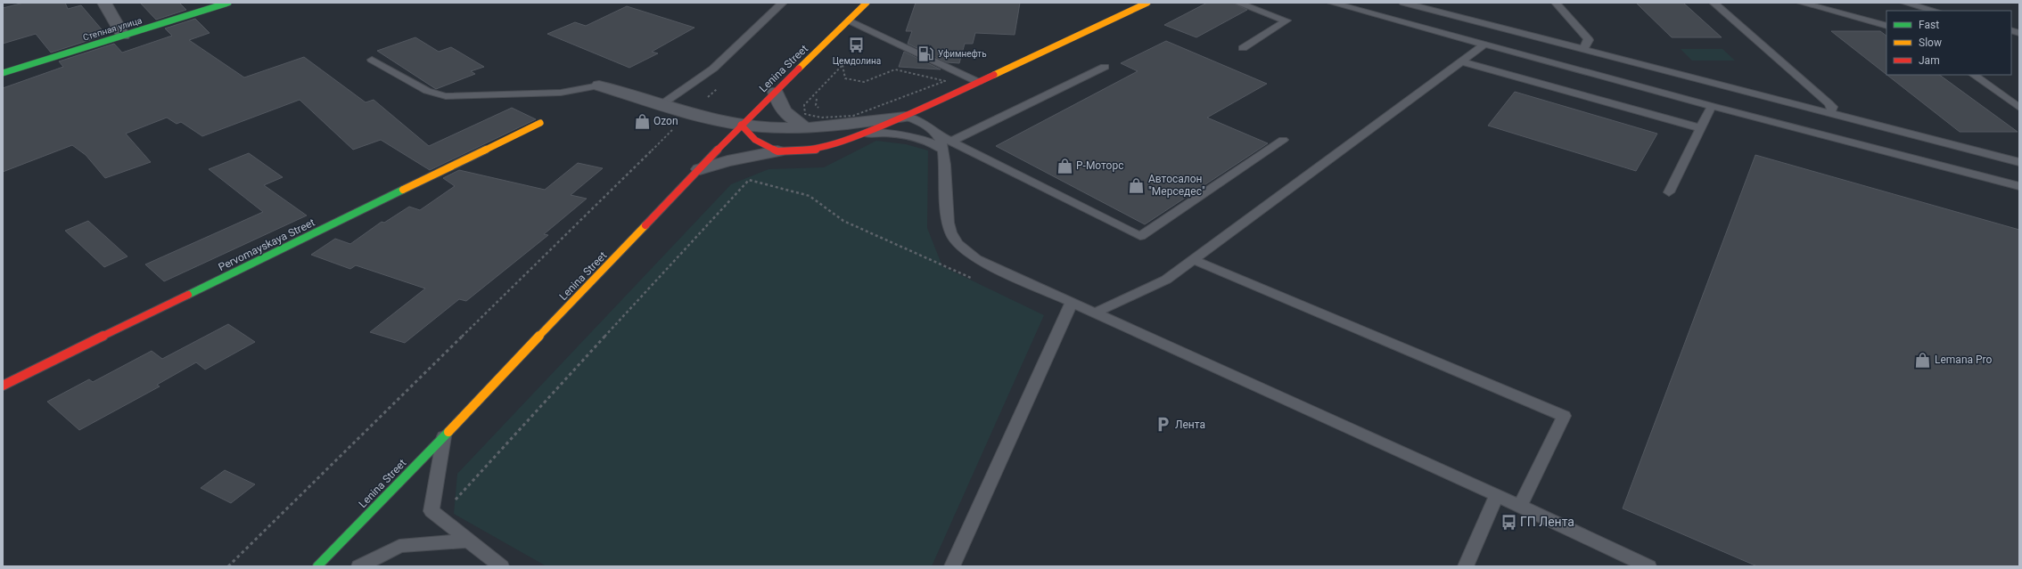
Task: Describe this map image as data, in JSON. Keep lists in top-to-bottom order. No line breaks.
{"streets":{"main road":["Степная улица","Lenina Street","Pervomayskaya Street"]},"places":{"bus stop":["Цемдолина","ГП Лента"],"fuel station":["Уфимнефть"],"shop":["Ozon","Р-Моторс","Автосалон \"Мерседес\"","Lemana Pro"],"parking":["Лента"]},"legend":["Fast","Slow","Jam"]}
